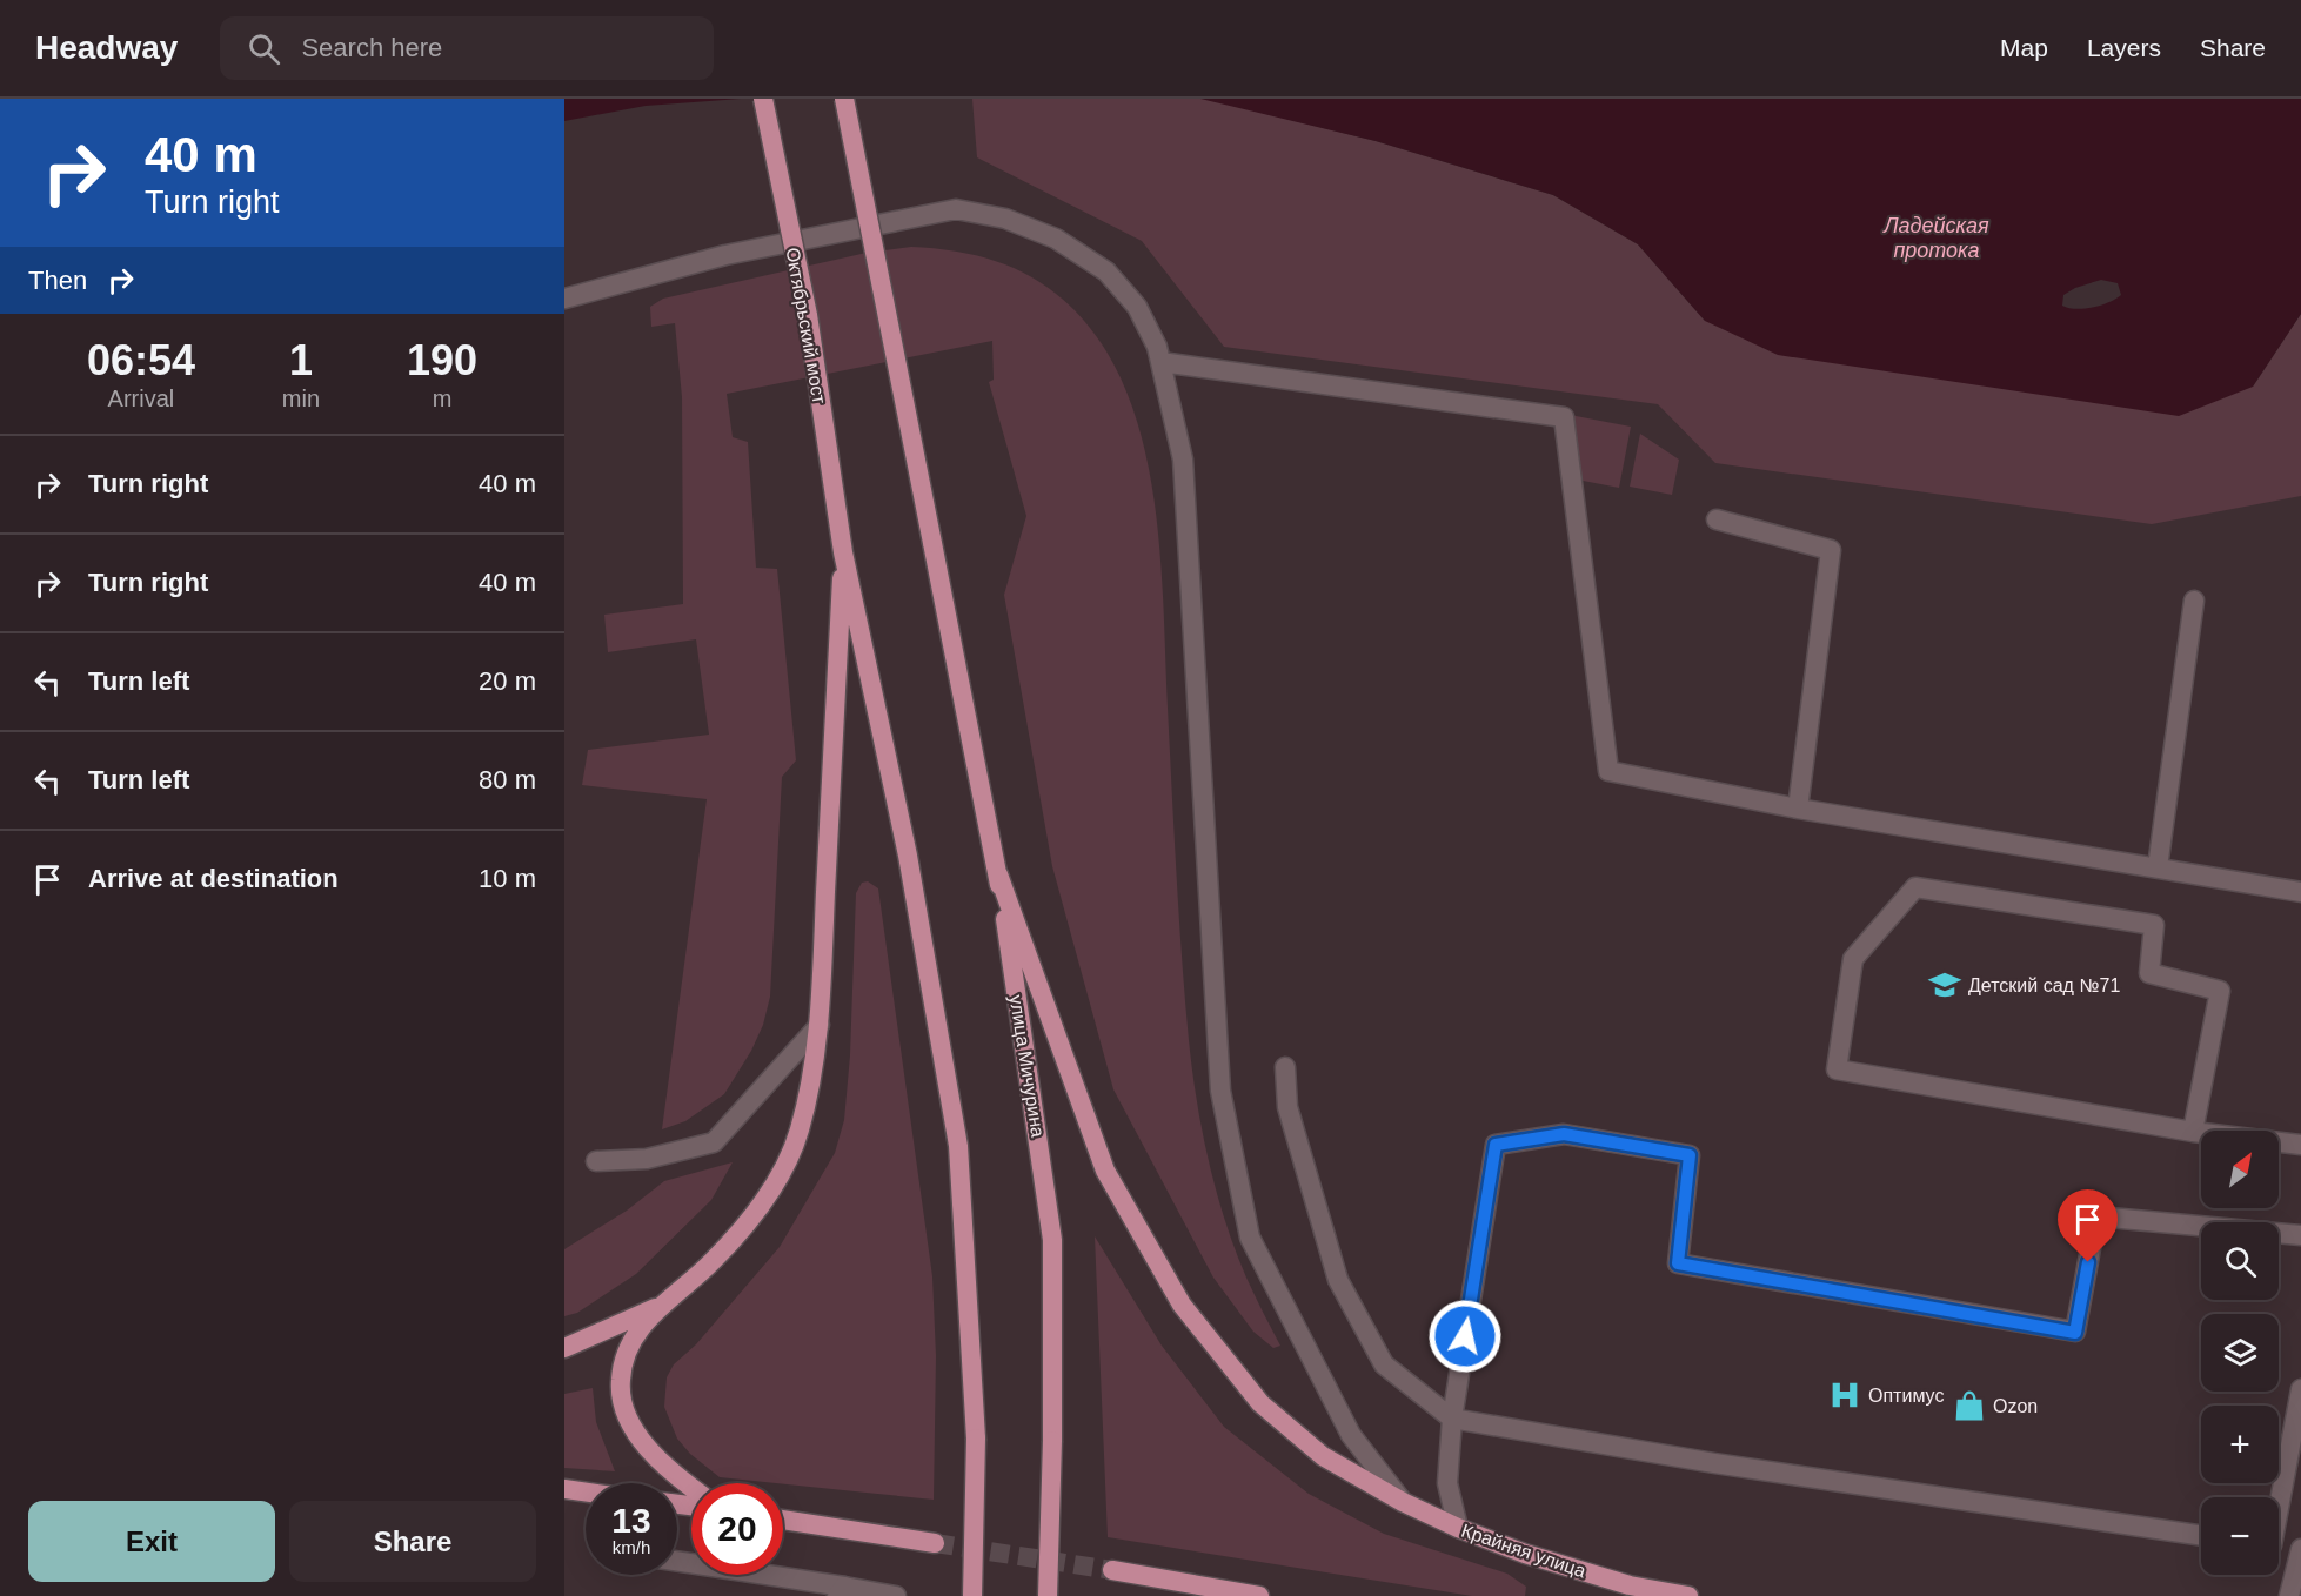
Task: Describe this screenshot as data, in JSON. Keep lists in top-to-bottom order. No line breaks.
{"streets":{"main road":["Октябрьский мост","улица Мичурина","Крайняя улица"]},"crossings":[["улица Мичурина","Крайняя улица"]],"water":["Ладейская протока"],"places":{"school or university":["Детский сад №71"],"hospital":["Оптимус"],"shop":["Ozon"]},"north":"top right","page":{"header":"Headway","search":"Search here","nav":["Map","Layers","Share"],"turn":["40 m","Turn right"],"then":"Then","eta":["06:54","Arrival","1","min","190","m"],"list":[{"name":"Turn right","value":"40 m"},{"name":"Turn right","value":"40 m"},{"name":"Turn left","value":"20 m"},{"name":"Turn left","value":"80 m"},{"name":"Arrive at destination","value":"10 m"}],"map_buttons":["+","−"],"speed":"13 km/h","limit":"20","buttons":["Exit","Share"]}}
